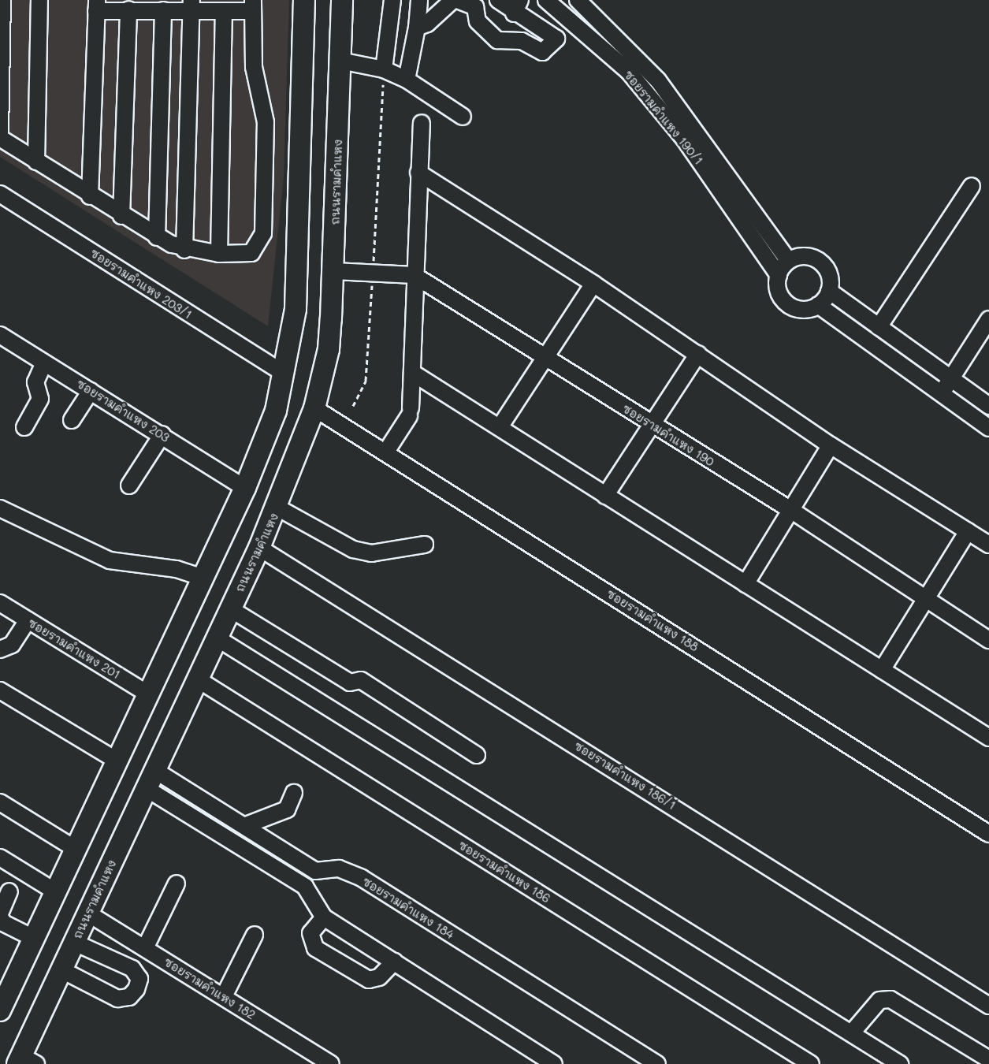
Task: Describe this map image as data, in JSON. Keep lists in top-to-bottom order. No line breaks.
{"streets":{"main road":["ถนนรามคำแหง"],"street":["ซอยรามคำแหง 190/1","ซอยรามคำแหง 203/1","ซอยรามคำแหง 203","ซอยรามคำแหง 190","ซอยรามคำแหง 188","ซอยรามคำแหง 201","ซอยรามคำแหง 186/1","ซอยรามคำแหง 186","ซอยรามคำแหง 184","ซอยรามคำแหง 182"]},"crossings":[["ถนนรามคำแหง","ซอยรามคำแหง 190"],["ถนนรามคำแหง","ซอยรามคำแหง 188"],["ถนนรามคำแหง","ซอยรามคำแหง 186/1"],["ถนนรามคำแหง","ซอยรามคำแหง 186"],["ถนนรามคำแหง","ซอยรามคำแหง 182"]]}
